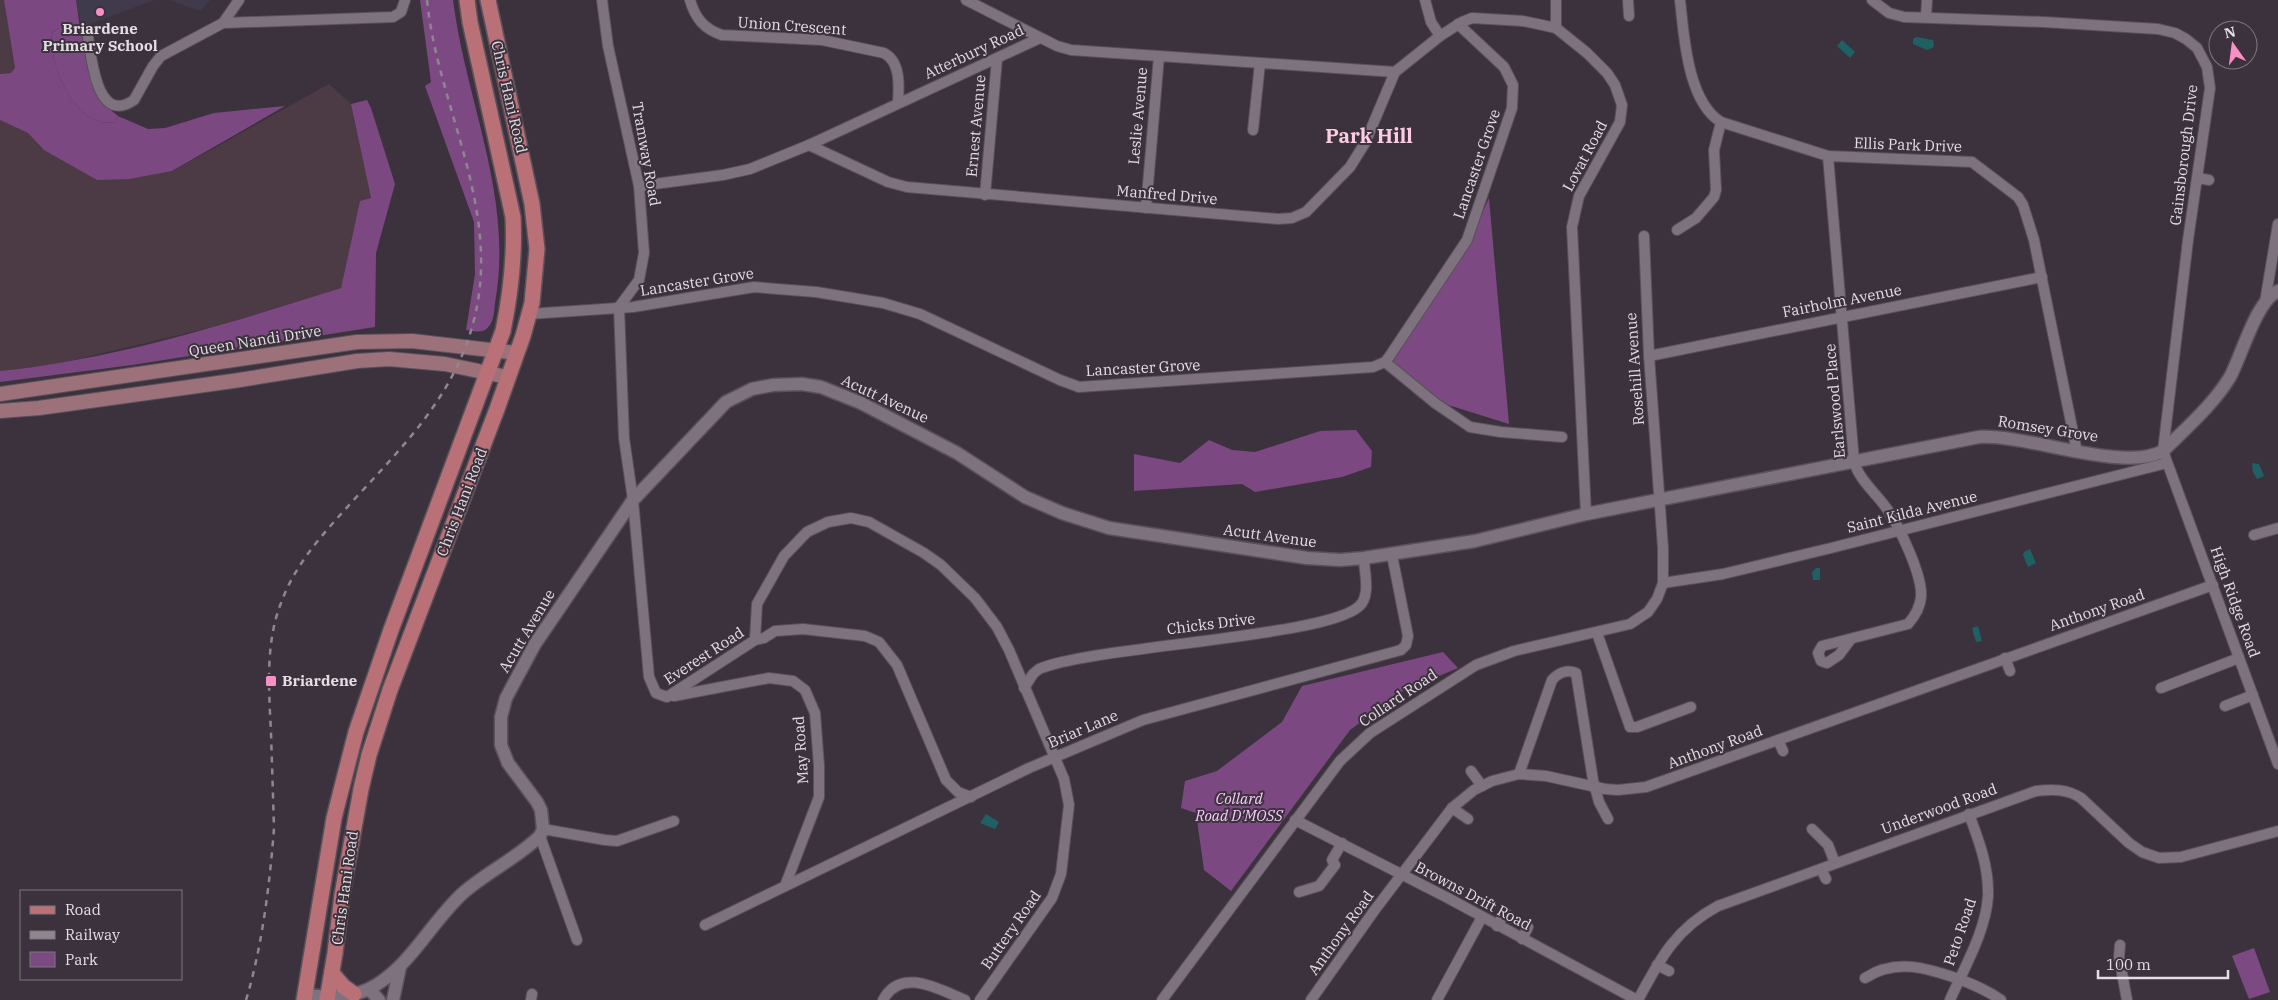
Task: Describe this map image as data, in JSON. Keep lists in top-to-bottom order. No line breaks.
{"streets":{"main road":["Chris Hani Road","Queen Nandi Drive"],"street":["Union Crescent","Atterbury Road","Leslie Avenue","Ernest Avenue","Ellis Park Drive","Tramway Road","Gainsborough Drive","Lovat Road","Lancaster Grove","Manfred Drive","Fairholm Avenue","Rosehill Avenue","Acutt Avenue","Earlswood Place","Romsey Grove","Saint Kilda Avenue","High Ridge Road","Anthony Road","Chicks Drive","Everest Road","Collard Road","Briar Lane","May Road","Underwood Road","Browns Drift Road","Buttery Road","Peto Road"]},"crossings":[["Union Crescent","Atterbury Road"],["Atterbury Road","Leslie Avenue"],["Atterbury Road","Ernest Avenue"],["Atterbury Road","Tramway Road"],["Atterbury Road","Manfred Drive"],["Chris Hani Road","Lancaster Grove"],["Chris Hani Road","Queen Nandi Drive"],["Leslie Avenue","Manfred Drive"],["Ernest Avenue","Manfred Drive"],["Ellis Park Drive","Fairholm Avenue"],["Ellis Park Drive","Earlswood Place"],["Ellis Park Drive","Romsey Grove"],["Tramway Road","Lancaster Grove"],["Tramway Road","Everest Road"],["Gainsborough Drive","Romsey Grove"],["Gainsborough Drive","Saint Kilda Avenue"],["Gainsborough Drive","High Ridge Road"],["Lovat Road","Lancaster Grove"],["Lovat Road","Acutt Avenue"],["Lancaster Grove","Everest Road"],["Fairholm Avenue","Rosehill Avenue"],["Fairholm Avenue","Earlswood Place"],["Rosehill Avenue","Acutt Avenue"],["Rosehill Avenue","Romsey Grove"],["Rosehill Avenue","Collard Road"],["Acutt Avenue","Romsey Grove"],["Acutt Avenue","Chicks Drive"],["Acutt Avenue","Everest Road"],["Acutt Avenue","Collard Road"],["Acutt Avenue","Briar Lane"],["Earlswood Place","Romsey Grove"],["Earlswood Place","Saint Kilda Avenue"],["Romsey Grove","Saint Kilda Avenue"],["Romsey Grove","High Ridge Road"],["Romsey Grove","Collard Road"],["Saint Kilda Avenue","High Ridge Road"],["Saint Kilda Avenue","Collard Road"],["High Ridge Road","Anthony Road"],["Anthony Road","Browns Drift Road"],["Chicks Drive","Buttery Road"],["Everest Road","Briar Lane"],["Everest Road","May Road"],["Everest Road","Buttery Road"],["Collard Road","Browns Drift Road"],["Briar Lane","May Road"],["Briar Lane","Buttery Road"],["Underwood Road","Browns Drift Road"],["Underwood Road","Peto Road"]],"districts":["Park Hill"],"parks":["Collard Road D'MOSS"],"places":{"other":["Briardene Primary School"],"transit":["Briardene"]},"legend":["Road","Railway","Park"],"scale_bar":"100 m","north":"top"}
